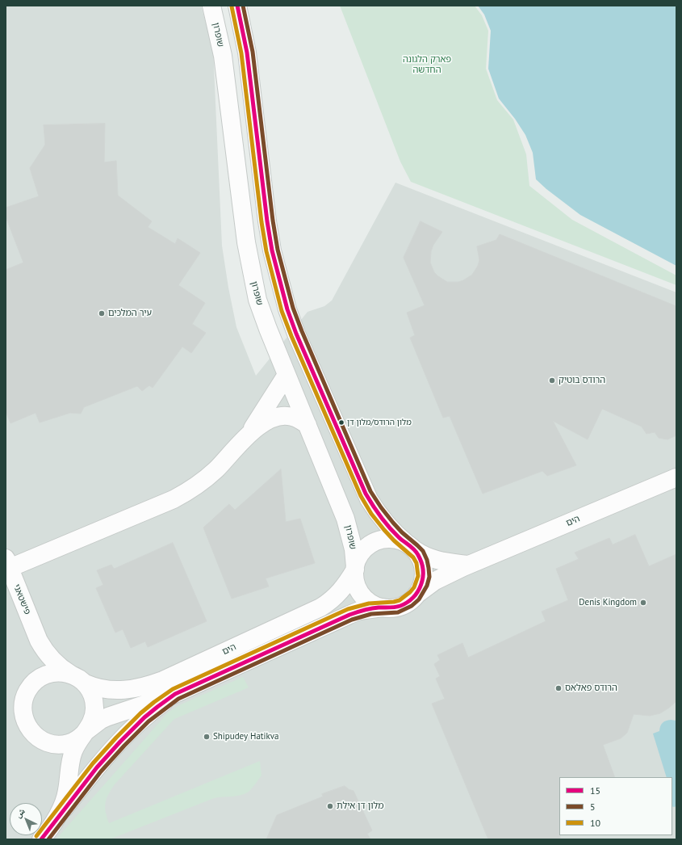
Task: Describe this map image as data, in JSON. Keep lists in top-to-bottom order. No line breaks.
{"streets":{"street":["שופרון","הים","פישטאני"]},"crossings":[["שופרון","הים"],["הים","פישטאני"]],"parks":["פארק הלגונה החדשה"],"places":["עיר המלכים","הרודס בוטיק","מלון הרודס/מלון דן","Denis Kingdom","הרודס פאלאס","Shipudey Hatikva","מלון דן אילת"],"lines":["transit line 15","transit line 5","transit line 10"],"legend":["15","5","10"],"north":"top left"}
